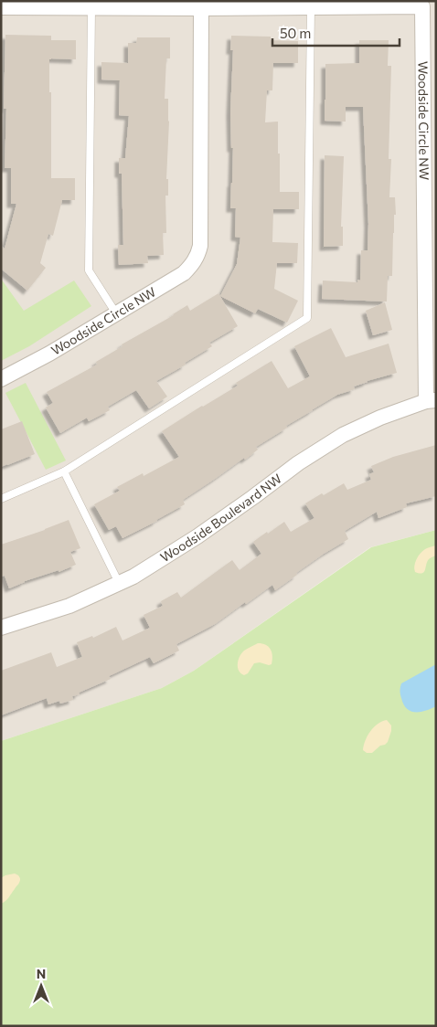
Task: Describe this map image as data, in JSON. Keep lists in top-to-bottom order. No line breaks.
{"streets":{"street":["Woodside Circle NW","Woodside Boulevard NW"]},"crossings":[["Woodside Circle NW","Woodside Boulevard NW"]],"scale_bar":"50 m","north":"top"}
